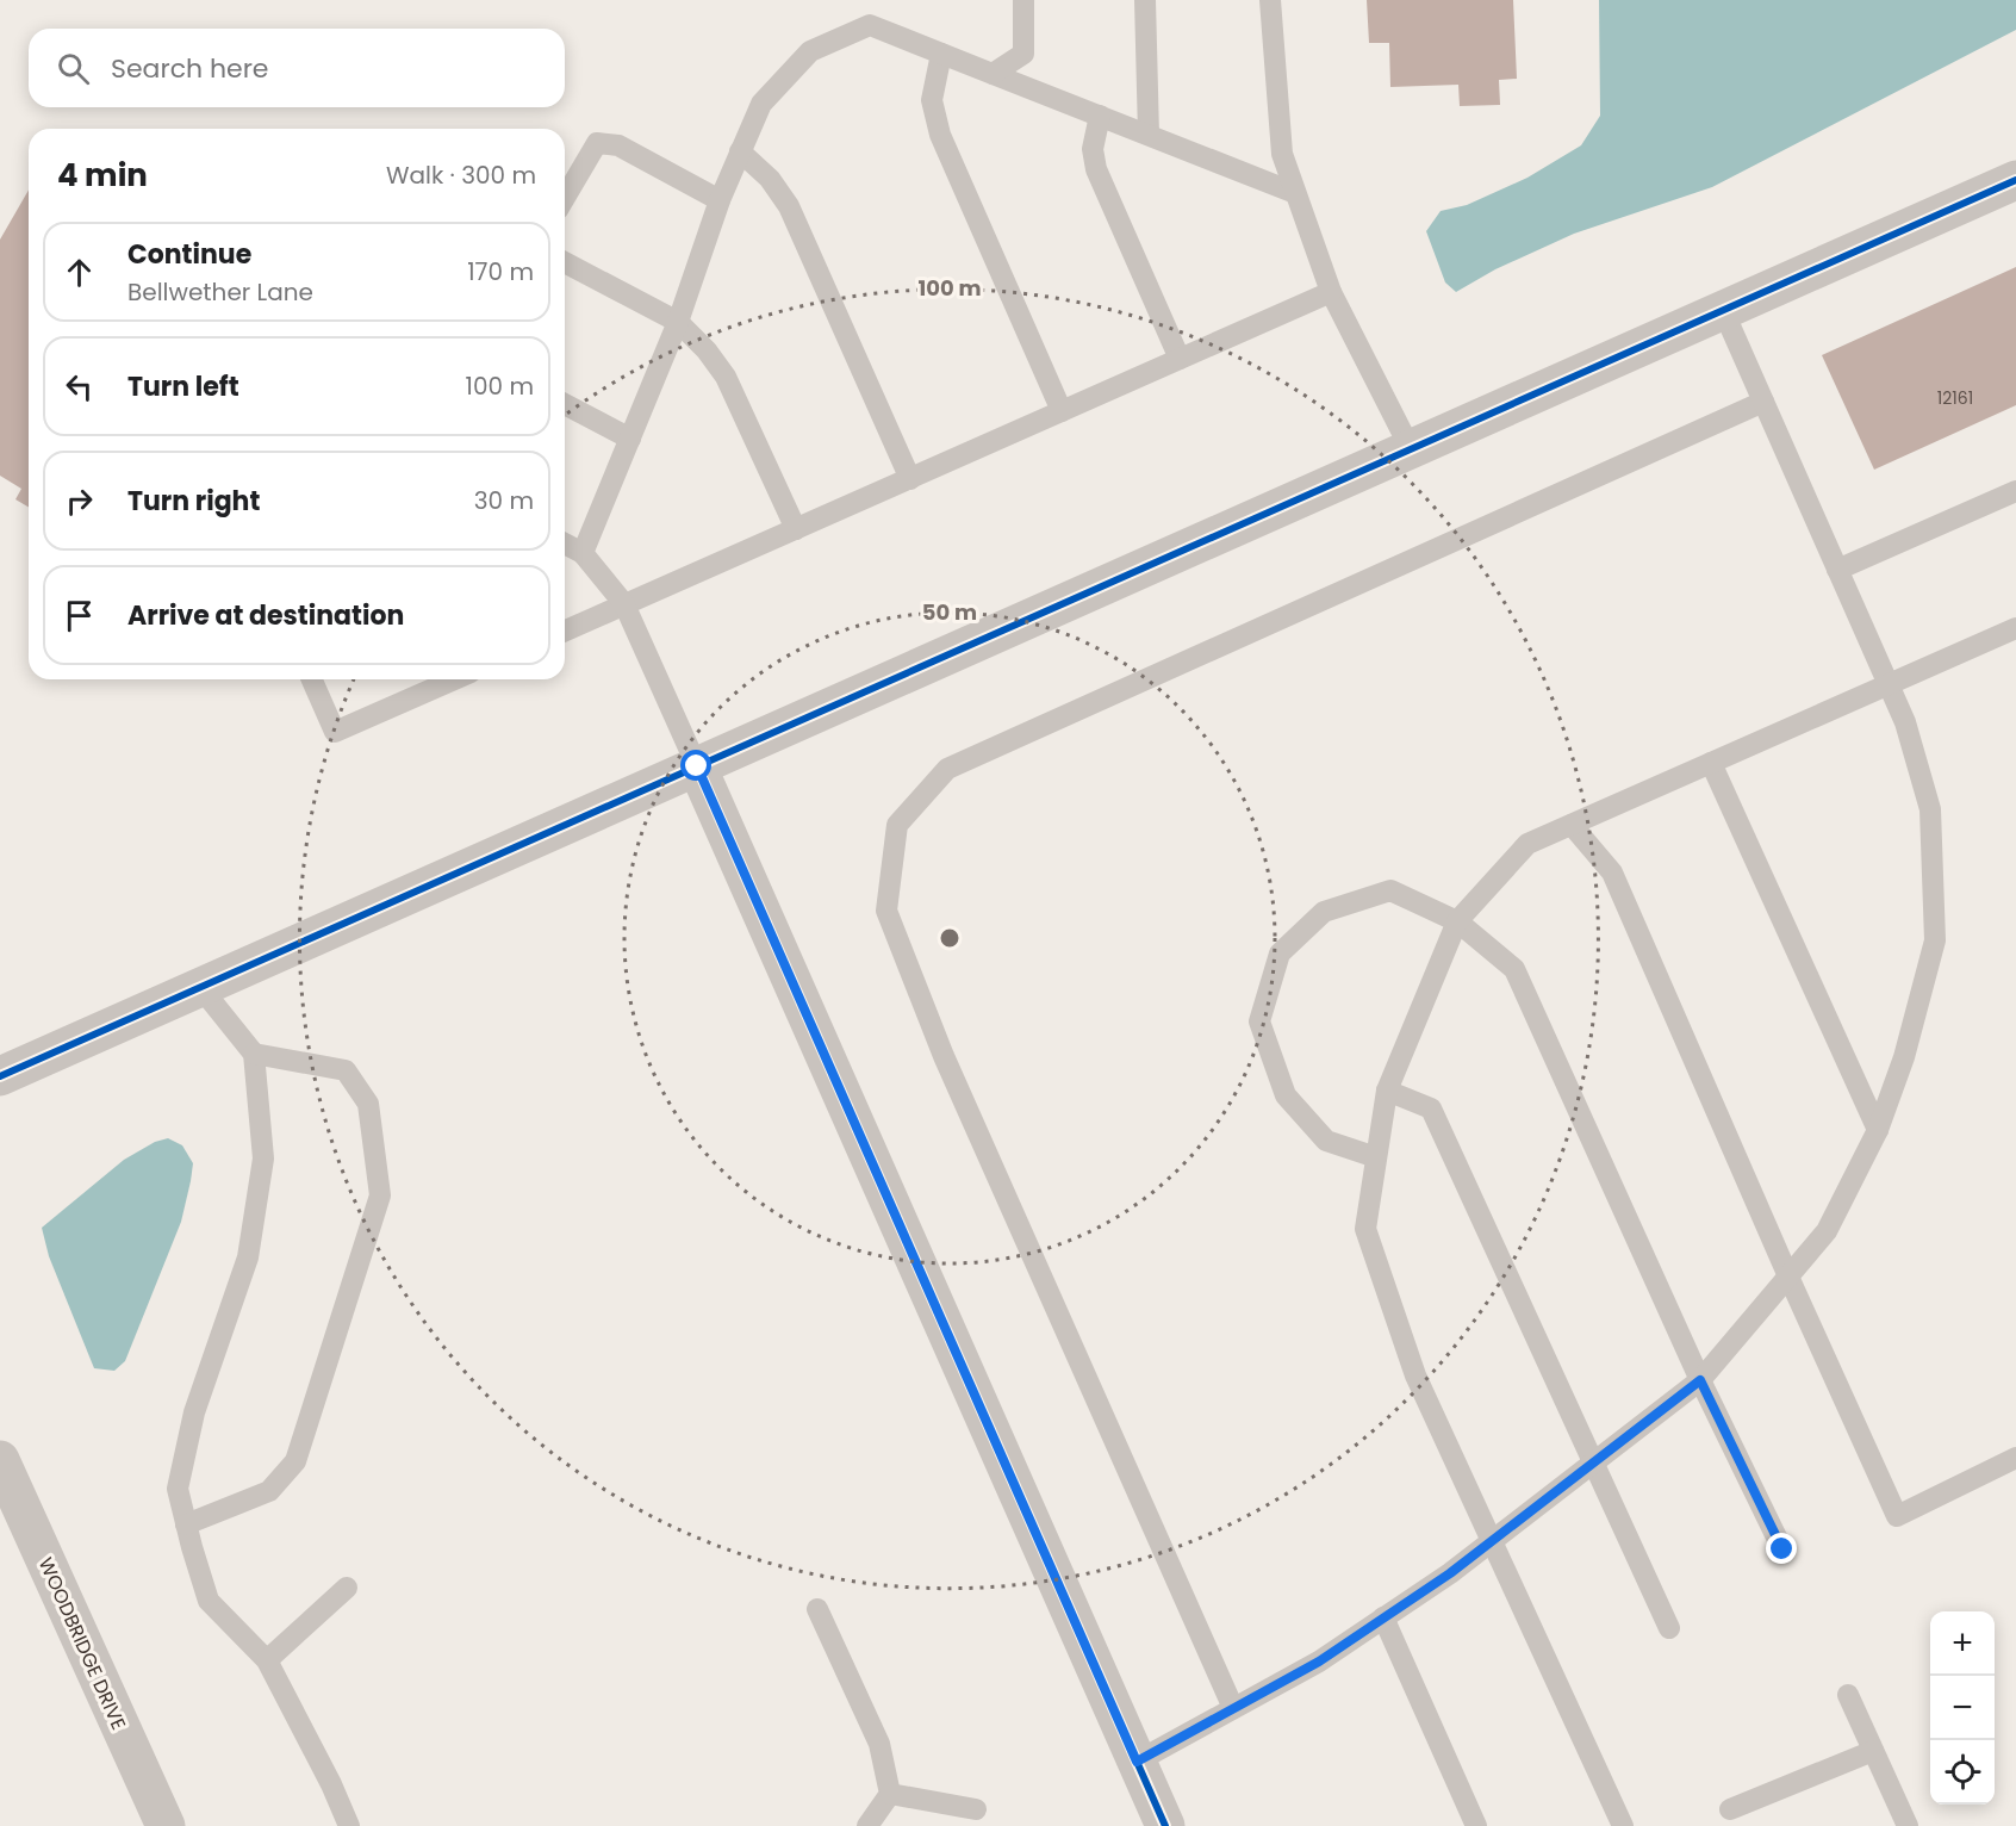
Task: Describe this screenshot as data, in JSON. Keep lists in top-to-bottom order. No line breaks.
{"streets":{"street":["WOODBRIDGE DRIVE"]},"house_numbers":["12161"],"page":{"search":"Search here","heading":["4 min","Walk · 300 m"],"list":[["Continue","Bellwether Lane","170 m"],["Turn left","100 m"],["Turn right","30 m"],"Arrive at destination"],"map_buttons":["+","−"]},"rings":["100 m","50 m"]}
